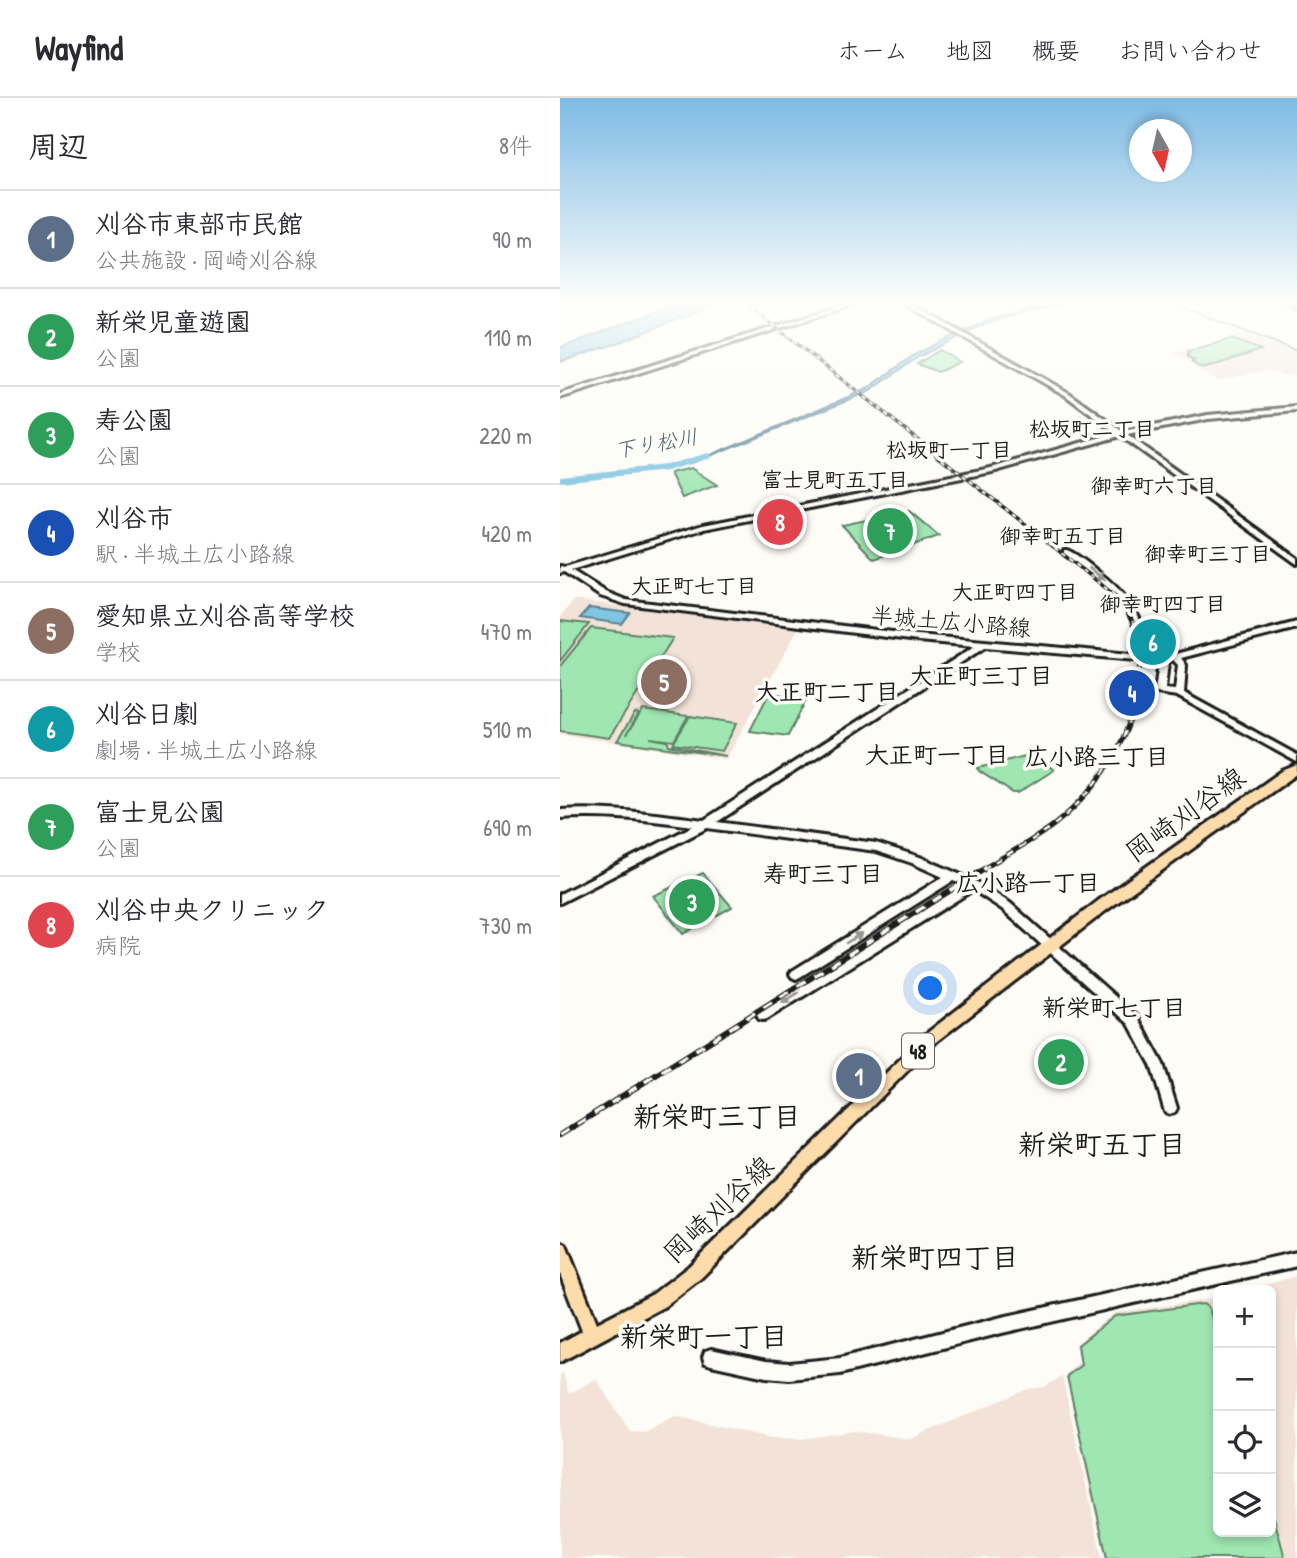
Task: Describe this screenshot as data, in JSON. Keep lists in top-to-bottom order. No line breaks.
{"streets":{"main road":["岡崎刈谷線","48"],"street":["半城土広小路線"]},"districts":["松坂町二丁目","松坂町一丁目","富士見町五丁目","御幸町六丁目","御幸町五丁目","御幸町三丁目","大正町七丁目","大正町四丁目","御幸町四丁目","大正町三丁目","大正町二丁目","大正町一丁目","広小路三丁目","寿町三丁目","広小路一丁目","新栄町七丁目","新栄町三丁目","新栄町五丁目","新栄町四丁目","新栄町一丁目"],"water":["下り松川"],"north":"bottom","page":{"header":"Wayfind","nav":["ホーム","地図","概要","お問い合わせ"],"heading":["周辺","8件"],"list":[{"mark":"1","name":"刈谷市東部市民館","note":"公共施設 · 岡崎刈谷線","value":"90 m"},{"mark":"2","name":"新栄児童遊園","note":"公園","value":"110 m"},{"mark":"3","name":"寿公園","note":"公園","value":"220 m"},{"mark":"4","name":"刈谷市","note":"駅 · 半城土広小路線","value":"420 m"},{"mark":"5","name":"愛知県立刈谷高等学校","note":"学校","value":"470 m"},{"mark":"6","name":"刈谷日劇","note":"劇場 · 半城土広小路線","value":"510 m"},{"mark":"7","name":"富士見公園","note":"公園","value":"690 m"},{"mark":"8","name":"刈谷中央クリニック","note":"病院","value":"730 m"}],"pins":["8","7","6","5","4","3","2","1"],"map_buttons":["+","−"]}}
